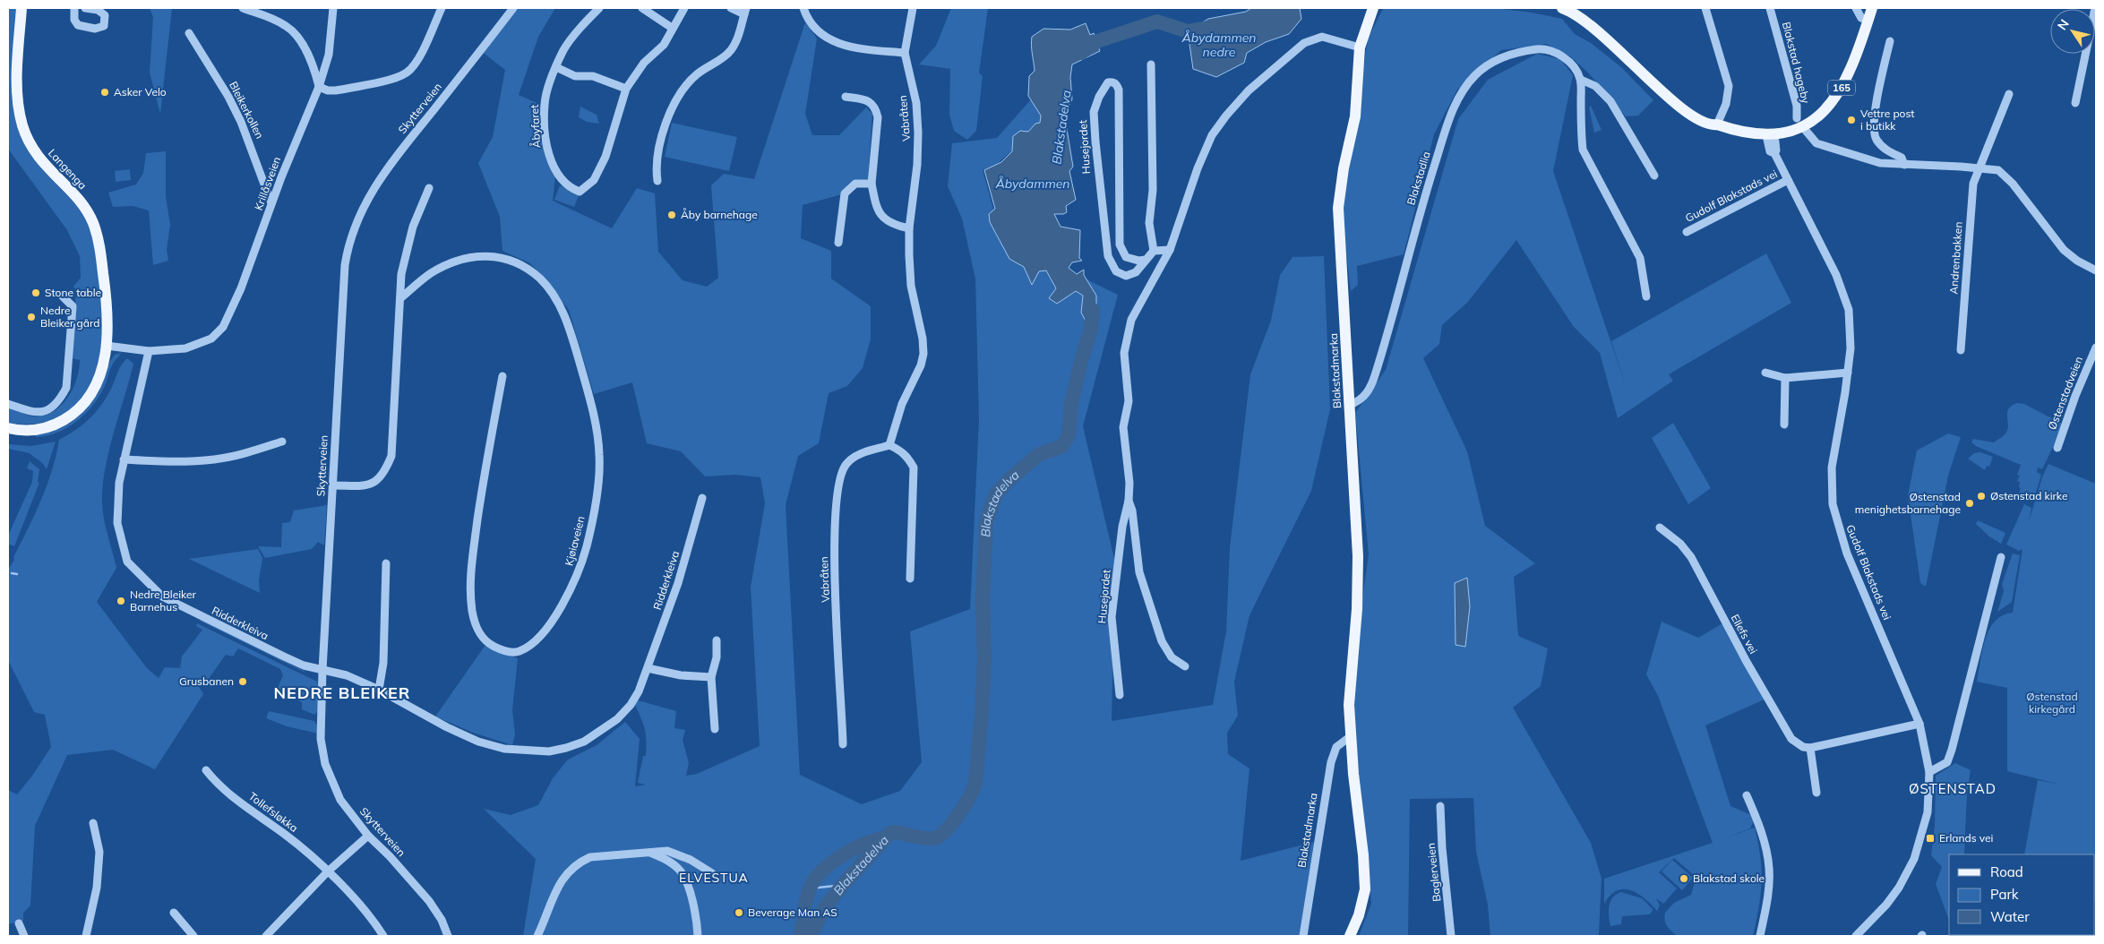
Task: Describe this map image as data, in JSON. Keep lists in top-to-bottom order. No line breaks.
{"streets":{"main road":["165","Langenga","Blakstadmarka"],"street":["Blakstad hageby","Skytterveien","Bleikerkollen","Vabråten","Åbyfaret","Husejordet","Blakstadlia","Krillåsveien","Gudolf Blakstads vei","Andrenbakken","Østenstadveien","Kjøiaveien","Ridderkleiva","Ellefs vei","Tollefsløkka","Baglerveien"]},"crossings":[["Blakstad hageby","165"],["165","Gudolf Blakstads vei"],["Skytterveien","Ridderkleiva"],["Bleikerkollen","Krillåsveien"],["Husejordet","Blakstadmarka"],["Langenga","Krillåsveien"],["Blakstadlia","Blakstadmarka"],["Krillåsveien","Ridderkleiva"]],"districts":["NEDRE BLEIKER","ØSTENSTAD","ELVESTUA"],"water":["Åbydammen nedre","Blakstadelva","Åbydammen"],"parks":["Østenstad kirkegård"],"places":{"other":["Asker Velo","Vettre post i butikk","Åby barnehage","Stone table","Nedre Bleiker gård","Østenstad kirke","Østenstad menighetsbarnehage","Nedre Bleiker Barnehus","Grusbanen","Blakstad skole","Beverage Man AS"],"transit":["Erlands vei"]},"legend":["Road","Park","Water"],"north":"top left"}
